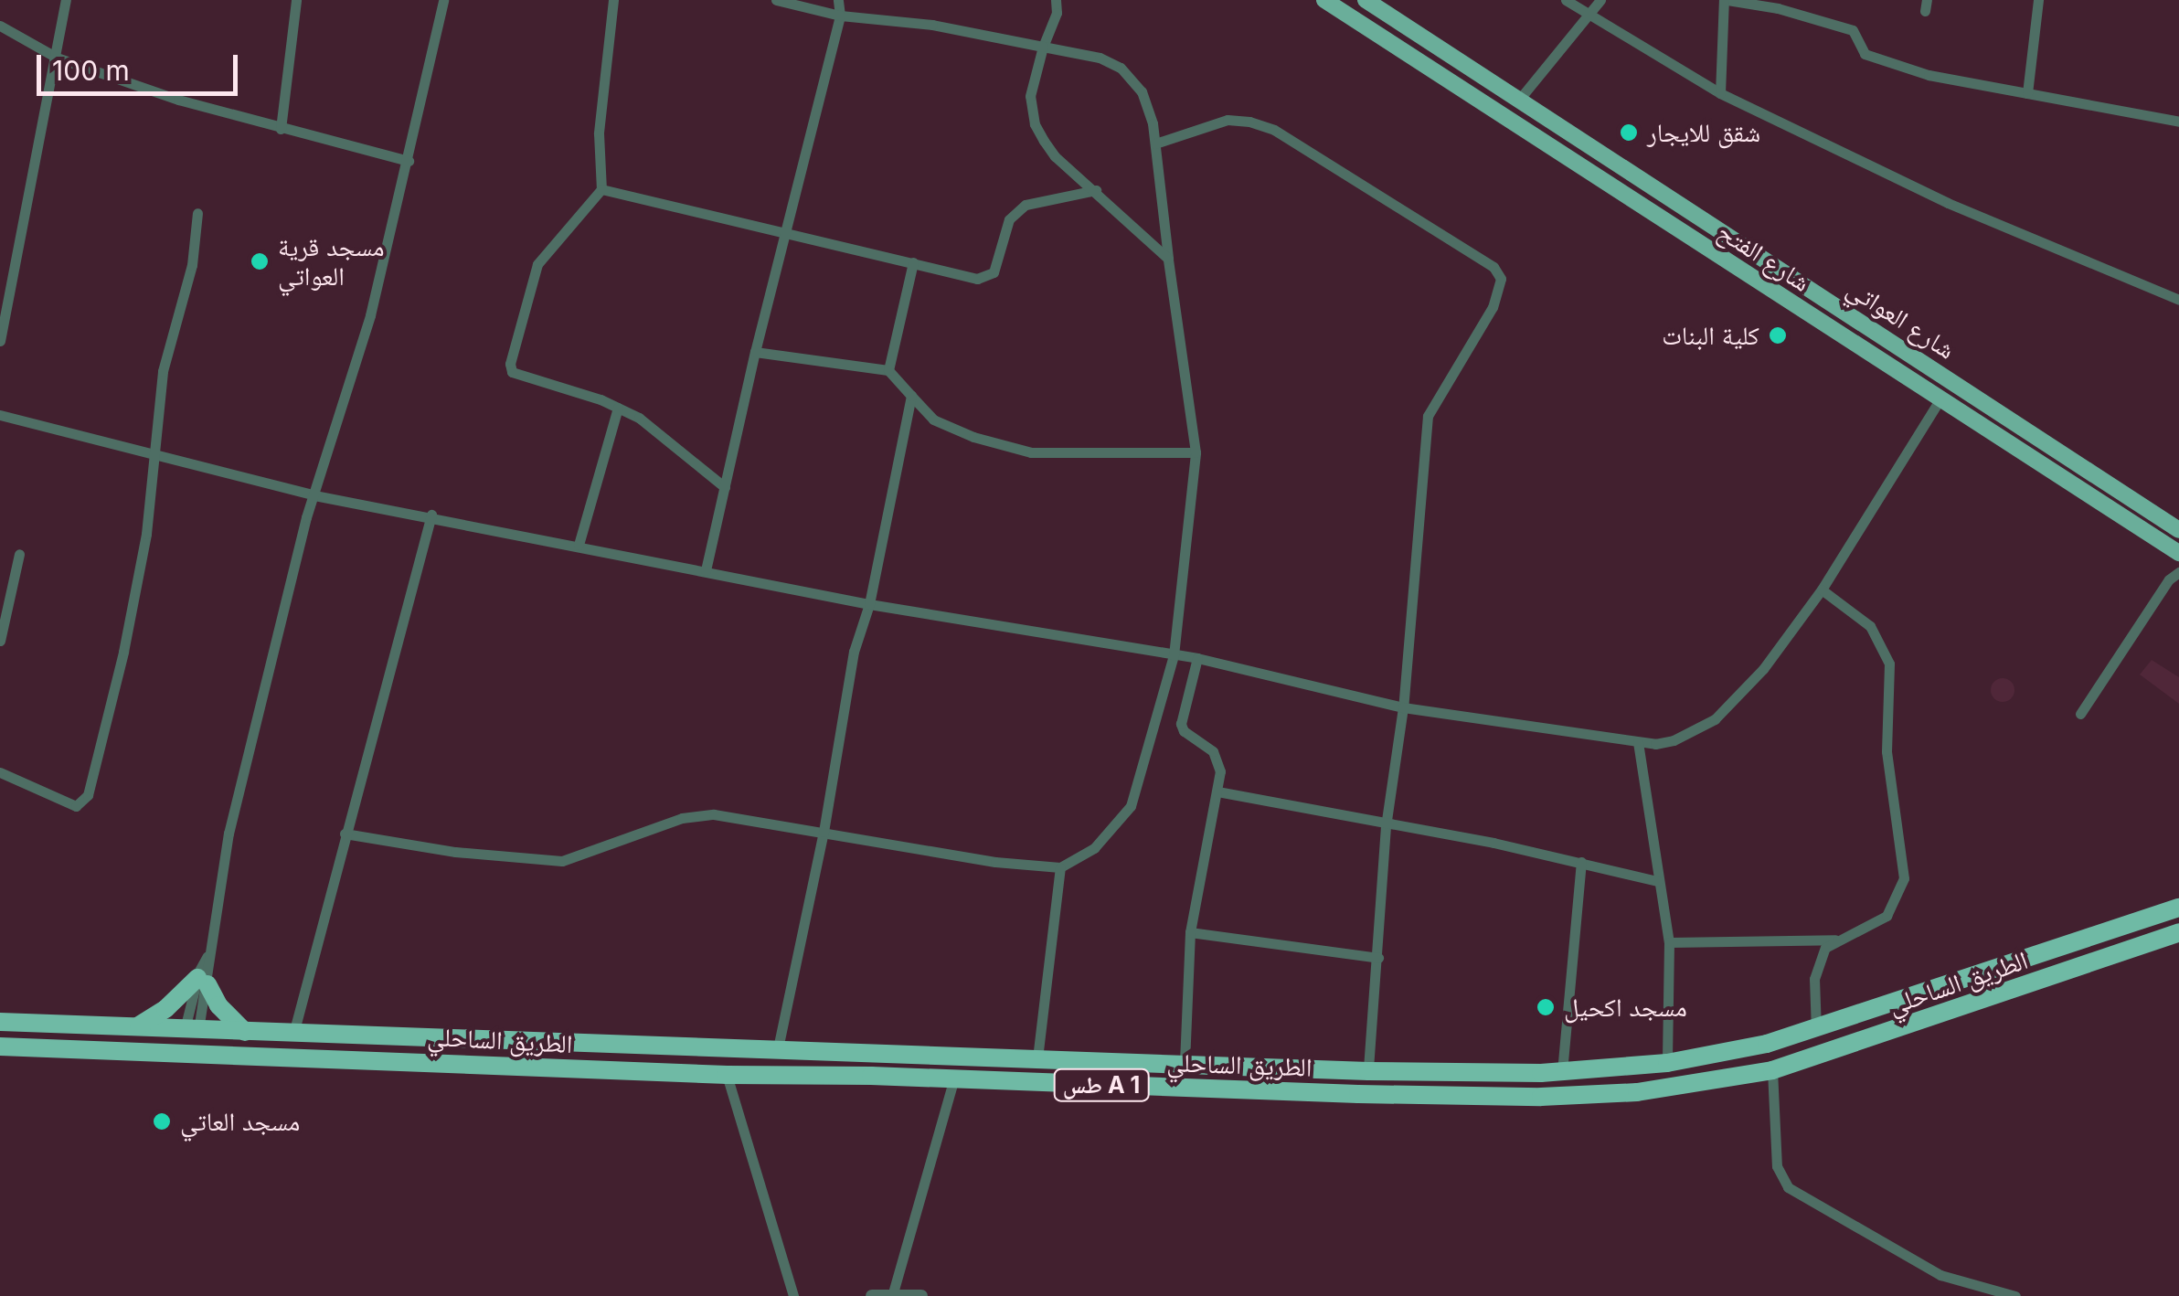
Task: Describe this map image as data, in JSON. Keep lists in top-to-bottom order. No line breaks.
{"streets":{"highway":["الطريق الساحلي","طس A 1"],"main road":["شارع الفتح","شارع العواتي"]},"places":["شقق للايجار","مسجد قرية العواتي","كلية البنات","مسجد اكحيل","مسجد العاتي"],"scale_bar":"100 m"}
